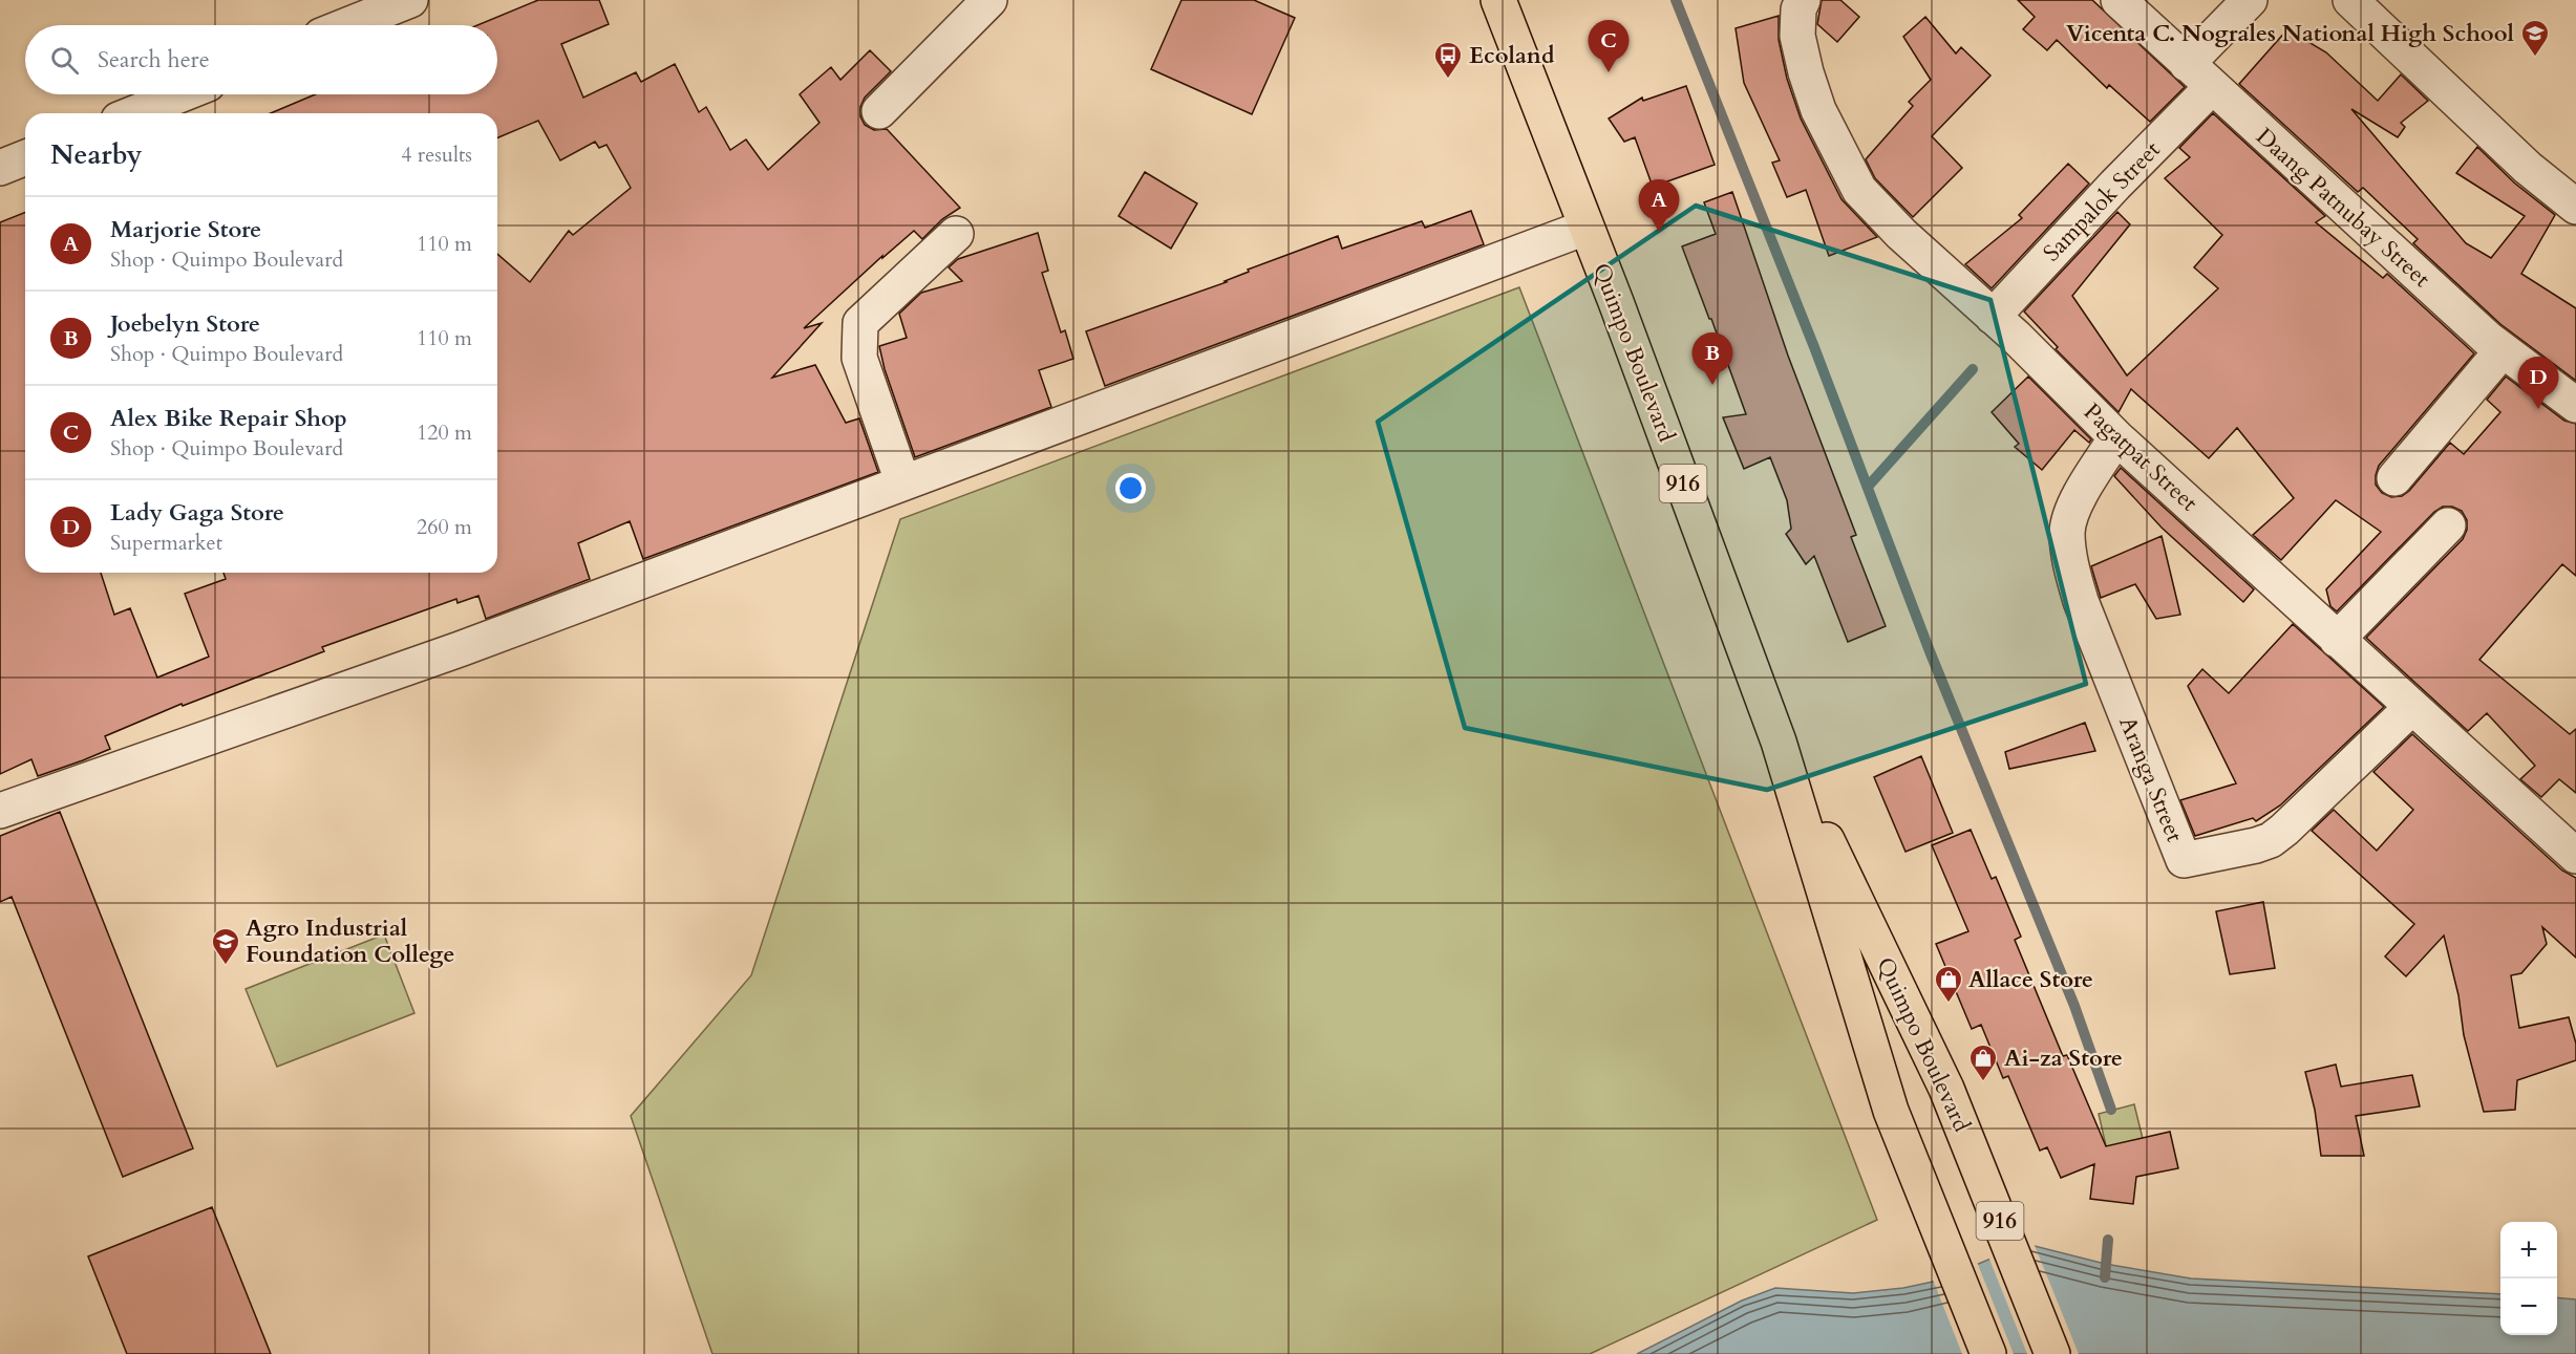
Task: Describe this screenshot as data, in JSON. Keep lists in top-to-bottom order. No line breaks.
{"streets":{"main road":["Quimpo Boulevard","916"],"street":["Sampalok Street","Daang Patnubay Street","Pagatpat Street","Aranga Street"]},"crossings":[["Sampalok Street","Daang Patnubay Street"],["Sampalok Street","Pagatpat Street"],["Pagatpat Street","Aranga Street"]],"places":{"school or university":["Vicenta C. Nograles National High School","Agro Industrial Foundation College"],"bus stop":["Ecoland"],"shop":["Allace Store","Ai-za Store"]},"page":{"pins":["C","A","B","D"],"search":"Search here","heading":["Nearby","4 results"],"list":[{"mark":"A","name":"Marjorie Store","note":"Shop · Quimpo Boulevard","value":"110 m"},{"mark":"B","name":"Joebelyn Store","note":"Shop · Quimpo Boulevard","value":"110 m"},{"mark":"C","name":"Alex Bike Repair Shop","note":"Shop · Quimpo Boulevard","value":"120 m"},{"mark":"D","name":"Lady Gaga Store","note":"Supermarket","value":"260 m"}],"map_buttons":["+","−"]}}
